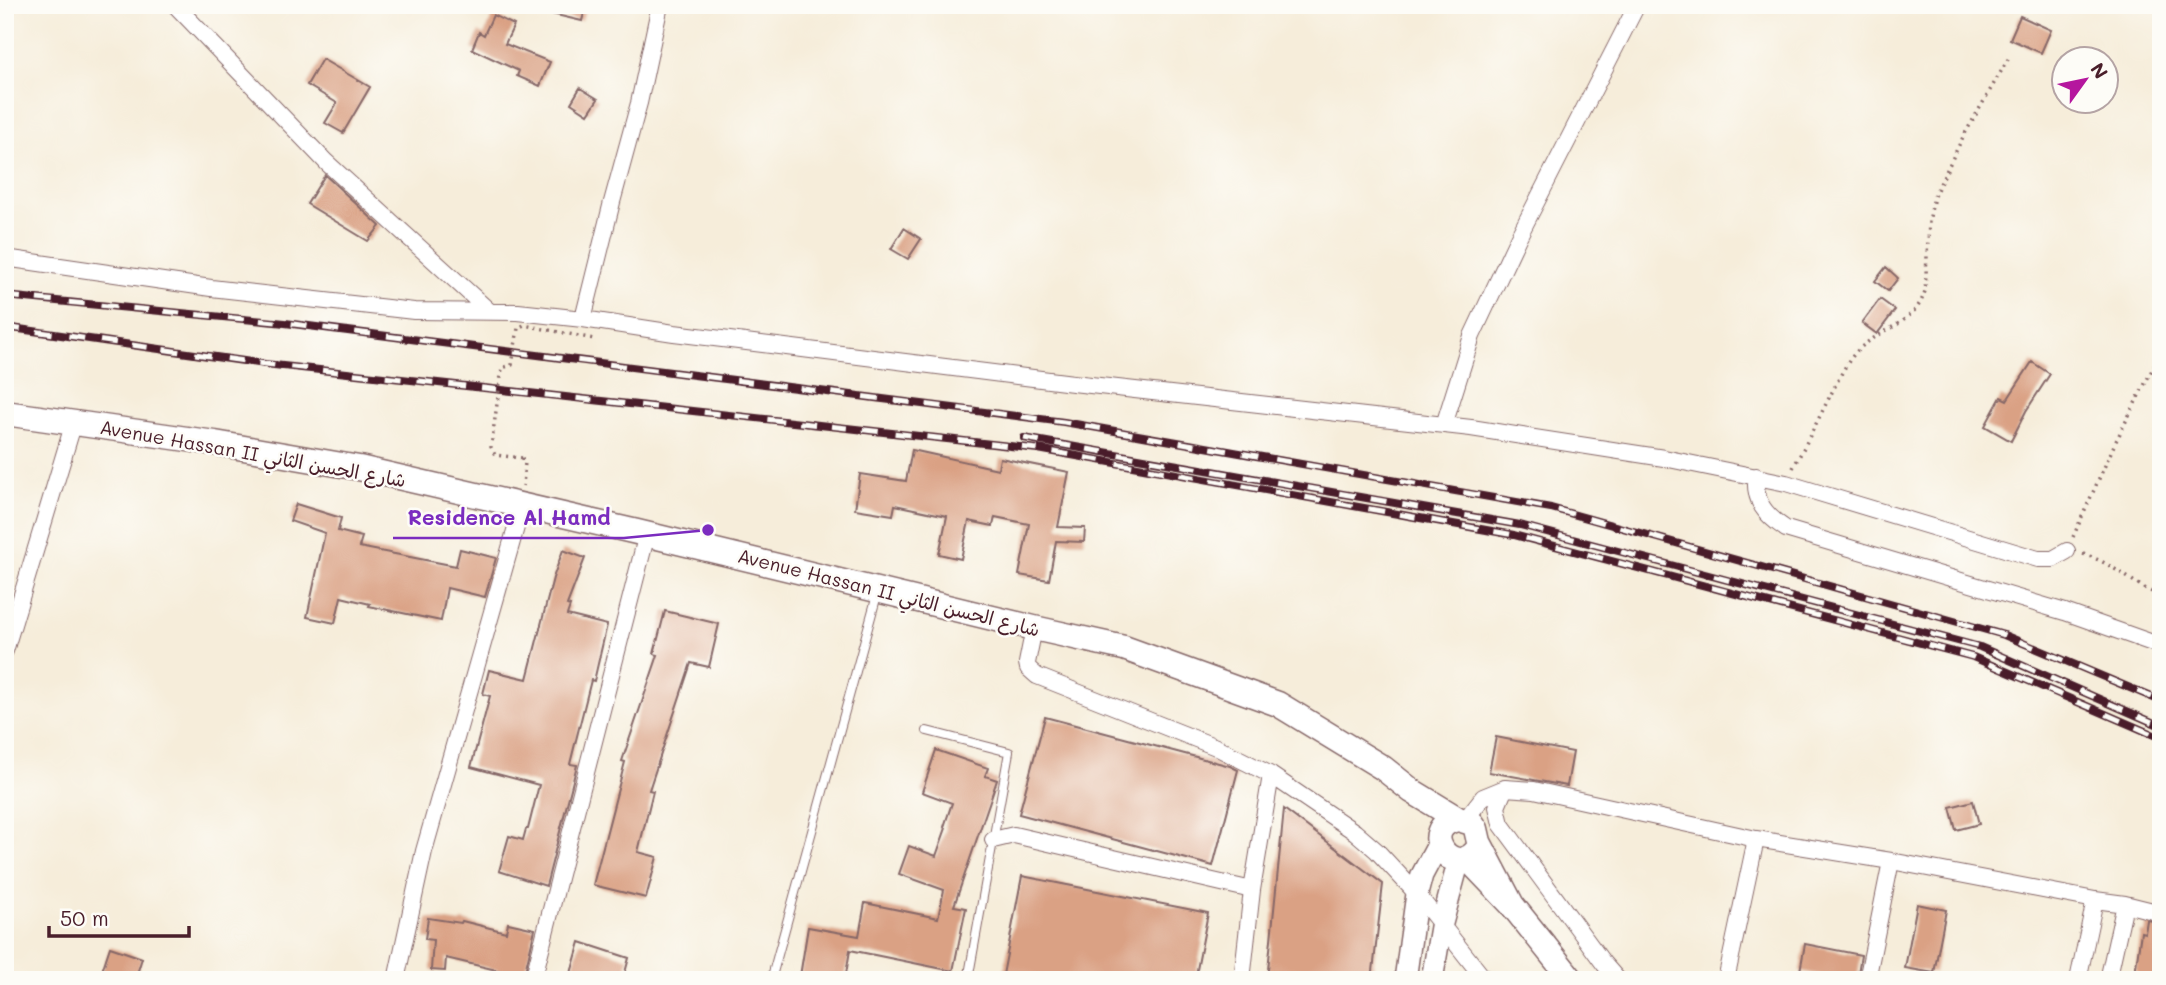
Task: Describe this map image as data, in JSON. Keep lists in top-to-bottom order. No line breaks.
{"streets":{"main road":["Avenue Hassan II شارع الحسن الثاني"]},"places":["Residence Al Hamd"],"scale_bar":"50 m","north":"top right"}
